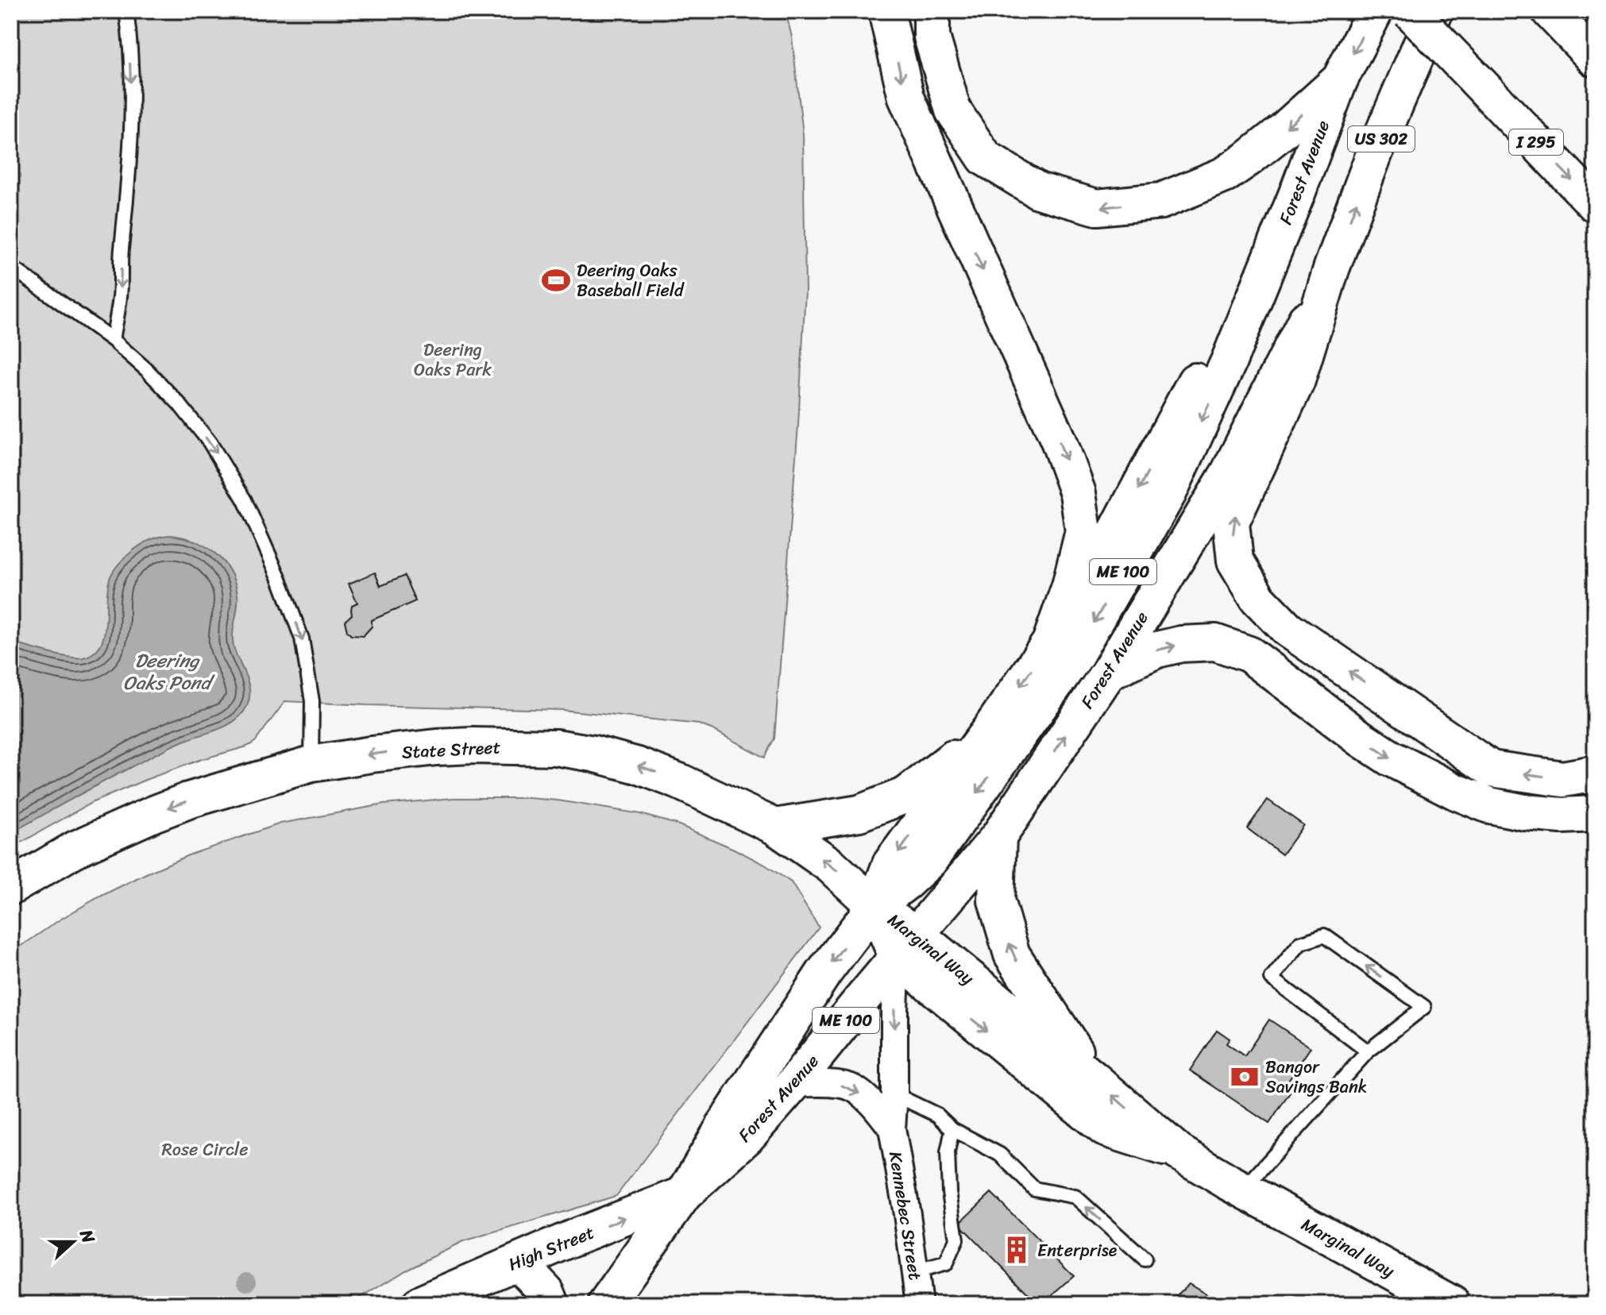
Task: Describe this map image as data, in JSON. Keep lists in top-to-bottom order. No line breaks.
{"streets":{"main road":["US 302","I 295","Forest Avenue","ME 100","State Street","Marginal Way","High Street"],"street":["Kennebec Street"]},"crossings":[["Forest Avenue","State Street"],["Forest Avenue","Marginal Way"],["Forest Avenue","Kennebec Street"],["Forest Avenue","High Street"],["State Street","Marginal Way"],["Marginal Way","Kennebec Street"]],"one_way":["State Street","High Street"],"water":["Deering Oaks Pond"],"parks":["Deering Oaks Park","Rose Circle"],"places":{"sports":["Deering Oaks Baseball Field"],"bank":["Bangor Savings Bank"],"building":["Enterprise"]},"north":"right"}
